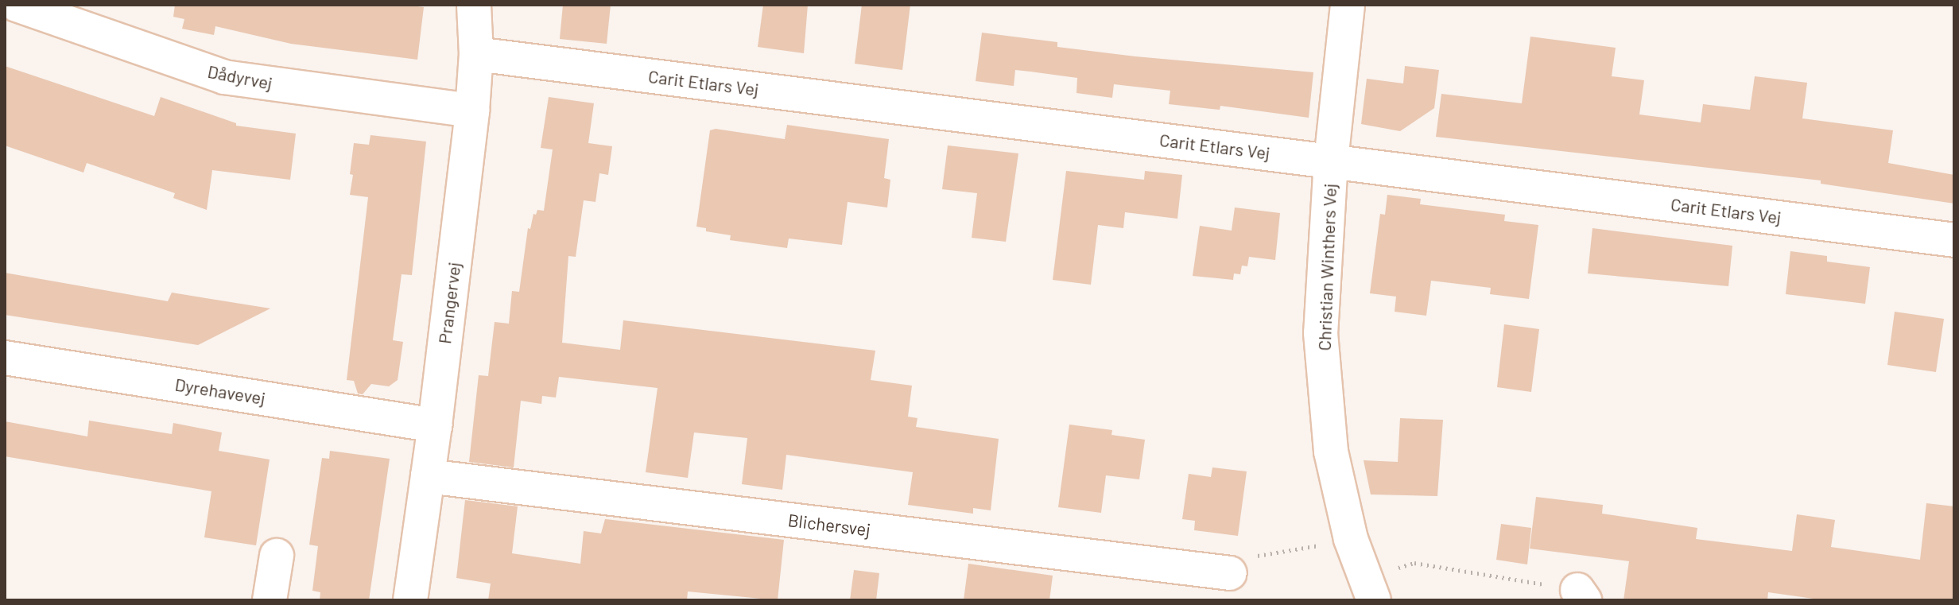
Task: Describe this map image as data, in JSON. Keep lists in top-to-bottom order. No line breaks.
{"streets":{"street":["Dådyrvej","Carit Etlars Vej","Christian Winthers Vej","Prangervej","Dyrehavevej","Blichersvej"]},"crossings":[["Dådyrvej","Prangervej"],["Carit Etlars Vej","Christian Winthers Vej"],["Carit Etlars Vej","Prangervej"],["Prangervej","Dyrehavevej"],["Prangervej","Blichersvej"]]}
